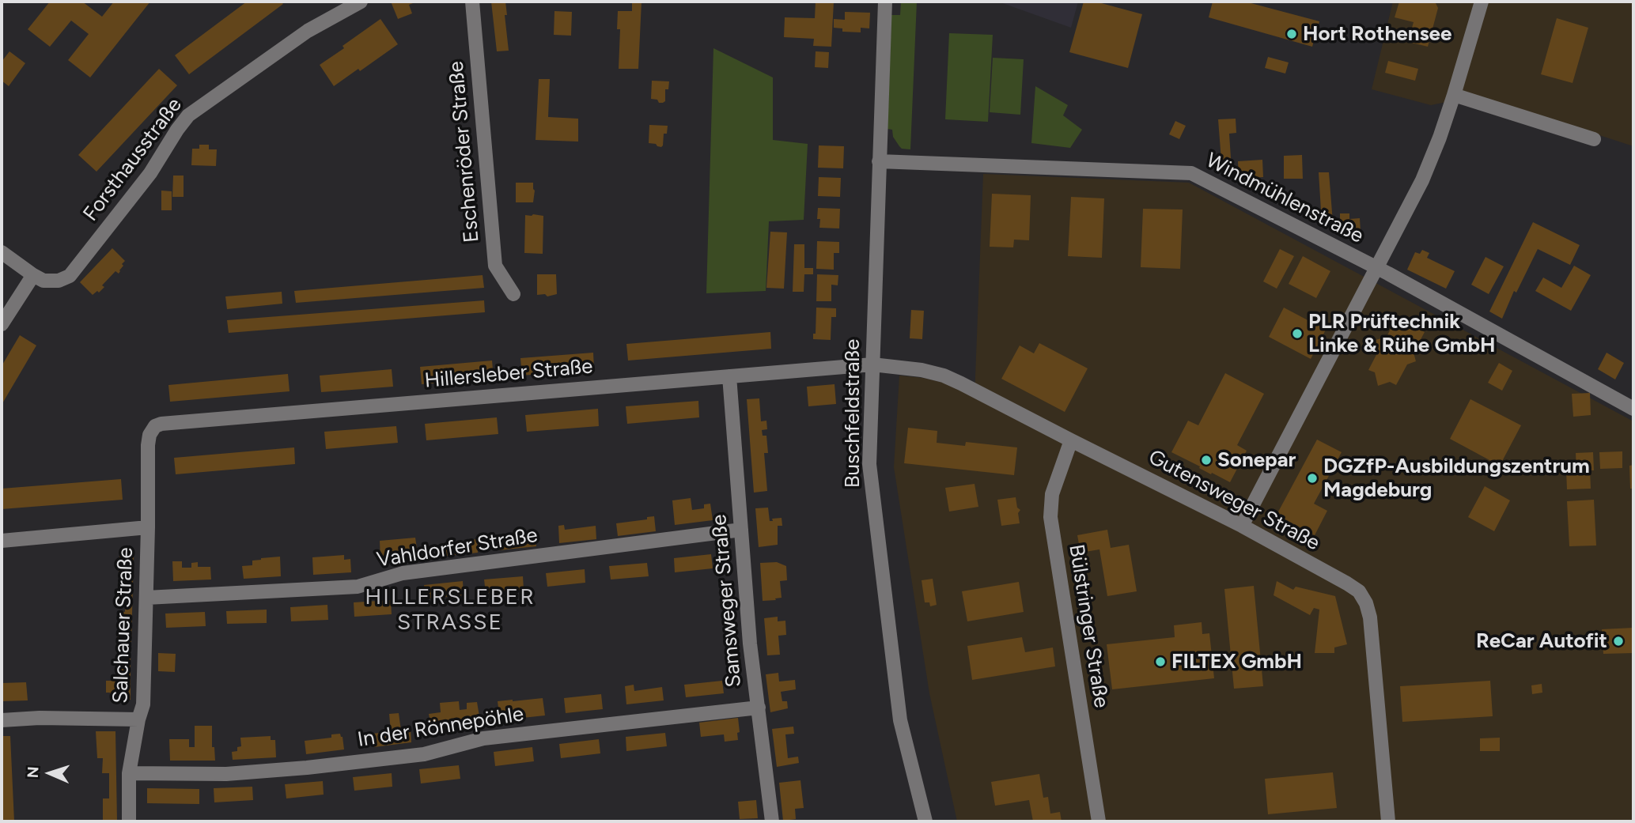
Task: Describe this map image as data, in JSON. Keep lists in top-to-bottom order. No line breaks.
{"streets":{"street":["Eschenröder Straße","Forsthausstraße","Windmühlenstraße","Hillersleber Straße","Buschfeldstraße","Gutensweger Straße","Vahldorfer Straße","Samsweger Straße","Salchauer Straße","Bülstringer Straße","In der Rönnepöhle"]},"crossings":[["Windmühlenstraße","Buschfeldstraße"],["Hillersleber Straße","Buschfeldstraße"],["Hillersleber Straße","Gutensweger Straße"],["Hillersleber Straße","Samsweger Straße"],["Hillersleber Straße","Salchauer Straße"],["Buschfeldstraße","Gutensweger Straße"],["Gutensweger Straße","Bülstringer Straße"],["Vahldorfer Straße","Samsweger Straße"],["Vahldorfer Straße","Salchauer Straße"],["Samsweger Straße","In der Rönnepöhle"],["Salchauer Straße","In der Rönnepöhle"]],"districts":["HILLERSLEBER STRASSE"],"places":["Hort Rothensee","PLR Prüftechnik Linke & Rühe GmbH","Sonepar","DGZfP-Ausbildungszentrum Magdeburg","ReCar Autofit","FILTEX GmbH"],"north":"left"}
